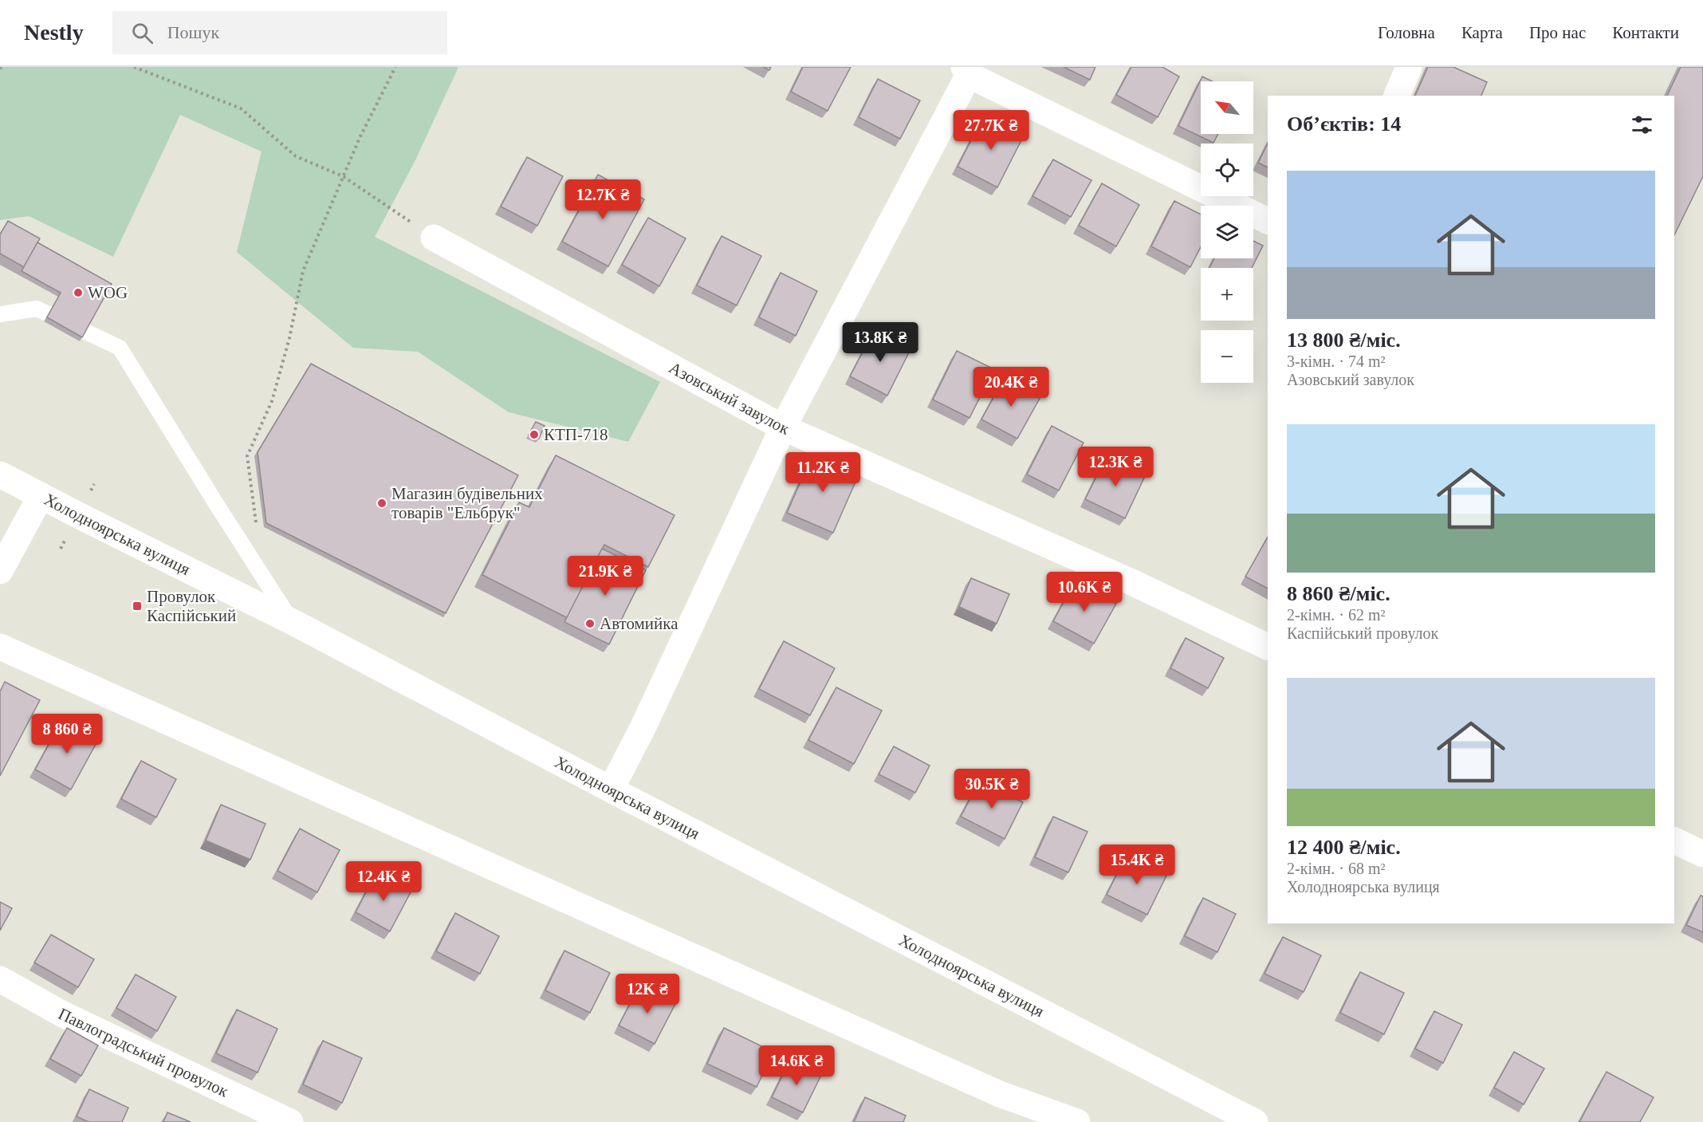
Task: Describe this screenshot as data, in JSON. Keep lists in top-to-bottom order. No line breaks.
{"streets":{"street":["Азовський завулок","Холодноярська вулиця","Павлоградський провулок"]},"places":{"other":["WOG","КТП-718","Магазин будівельних товарів \"Ельбрук\"","Автомийка"],"transit":["Провулок Каспійський"]},"north":"top left","page":{"header":"Nestly","search":"Пошук","nav":["Головна","Карта","Про нас","Контакти"],"map_buttons":["+","−"],"heading":"Об’єктів: 14","price":["27.7K ₴","12.7K ₴","13.8K ₴","20.4K ₴","12.3K ₴","11.2K ₴","21.9K ₴","10.6K ₴","8 860 ₴","30.5K ₴","15.4K ₴","12.4K ₴","12K ₴","14.6K ₴"],"list":[{"name":"13 800 ₴/міс.","note":"3-кімн. · 74 m² · Азовський завулок"},{"name":"8 860 ₴/міс.","note":"2-кімн. · 62 m² · Каспійський провулок"},{"name":"12 400 ₴/міс.","note":"2-кімн. · 68 m² · Холодноярська вулиця"}]}}
